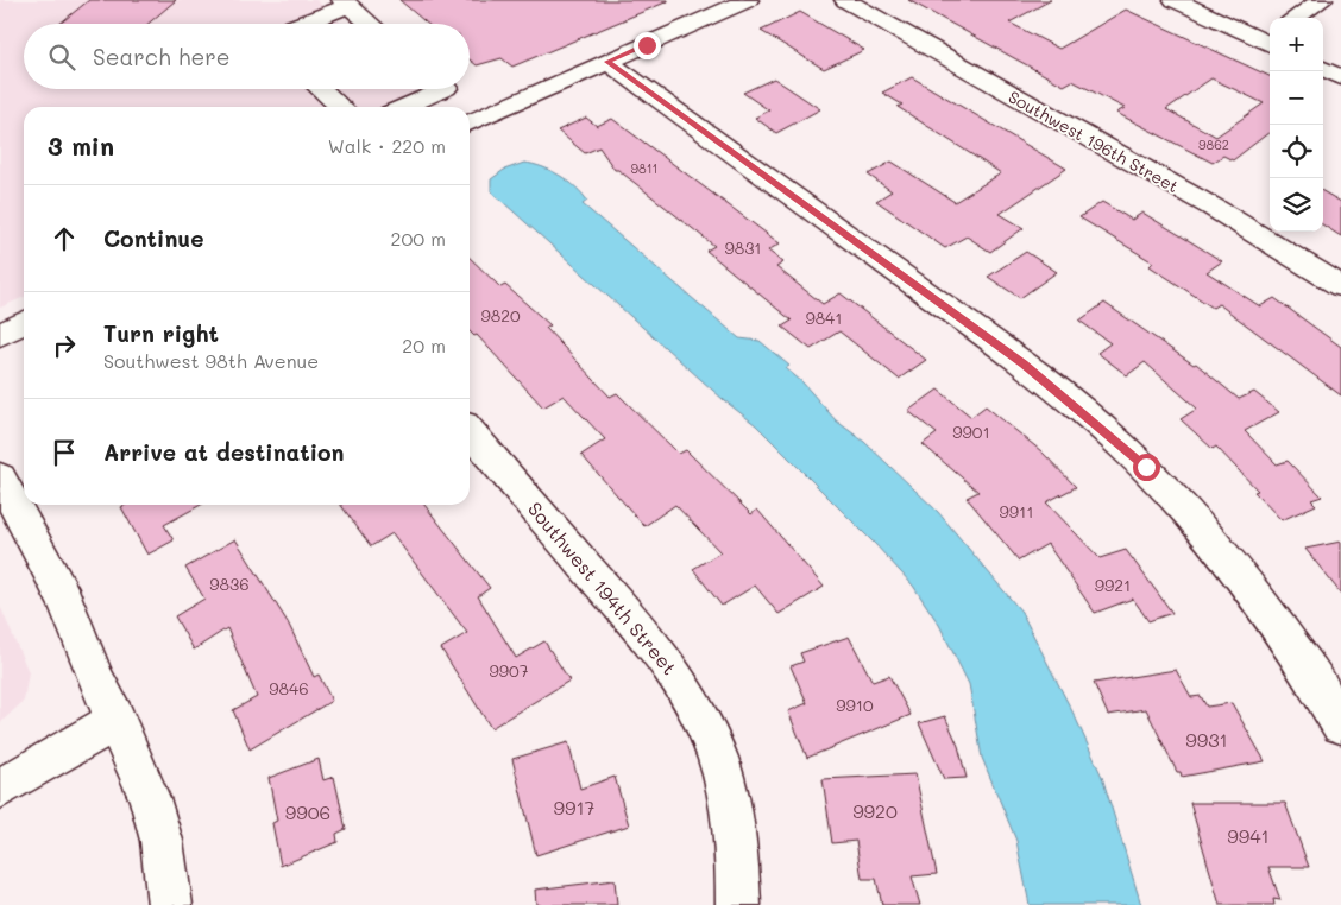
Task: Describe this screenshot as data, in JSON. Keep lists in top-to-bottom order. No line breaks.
{"streets":{"street":["Southwest 196th Street","Southwest 194th Street"]},"house_numbers":["9862","9811","9831","9820","9841","9901","9911","9836","9921","9907","9846","9910","9931","9917","9920","9906","9941"],"page":{"map_buttons":["+","−"],"search":"Search here","heading":["3 min","Walk · 220 m"],"list":[["Continue","200 m"],["Turn right","Southwest 98th Avenue","20 m"],"Arrive at destination"]}}
